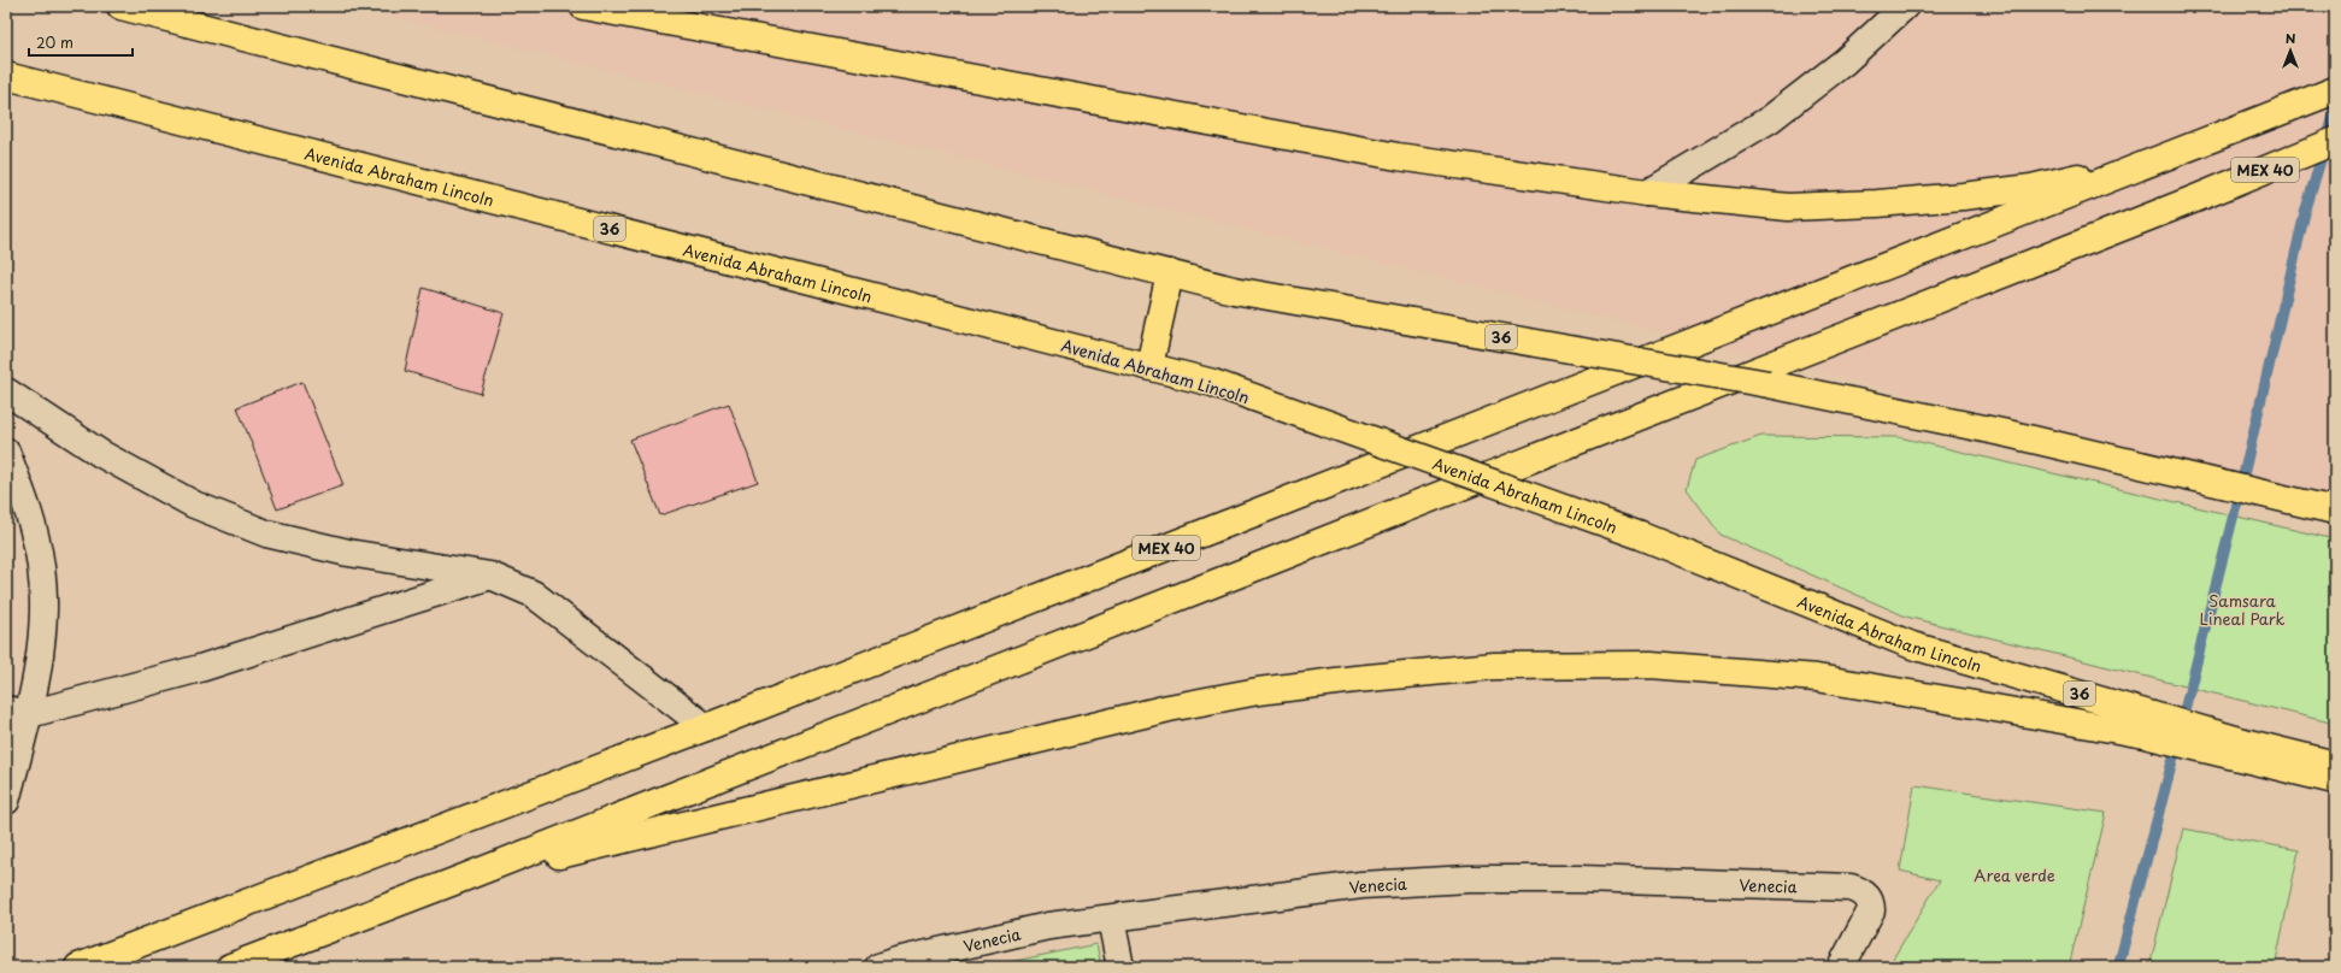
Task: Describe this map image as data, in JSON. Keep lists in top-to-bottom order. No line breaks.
{"streets":{"main road":["MEX 40","Avenida Abraham Lincoln","36"],"street":["Venecia"]},"parks":["Samsara Lineal Park","Area verde"],"scale_bar":"20 m","north":"top"}
